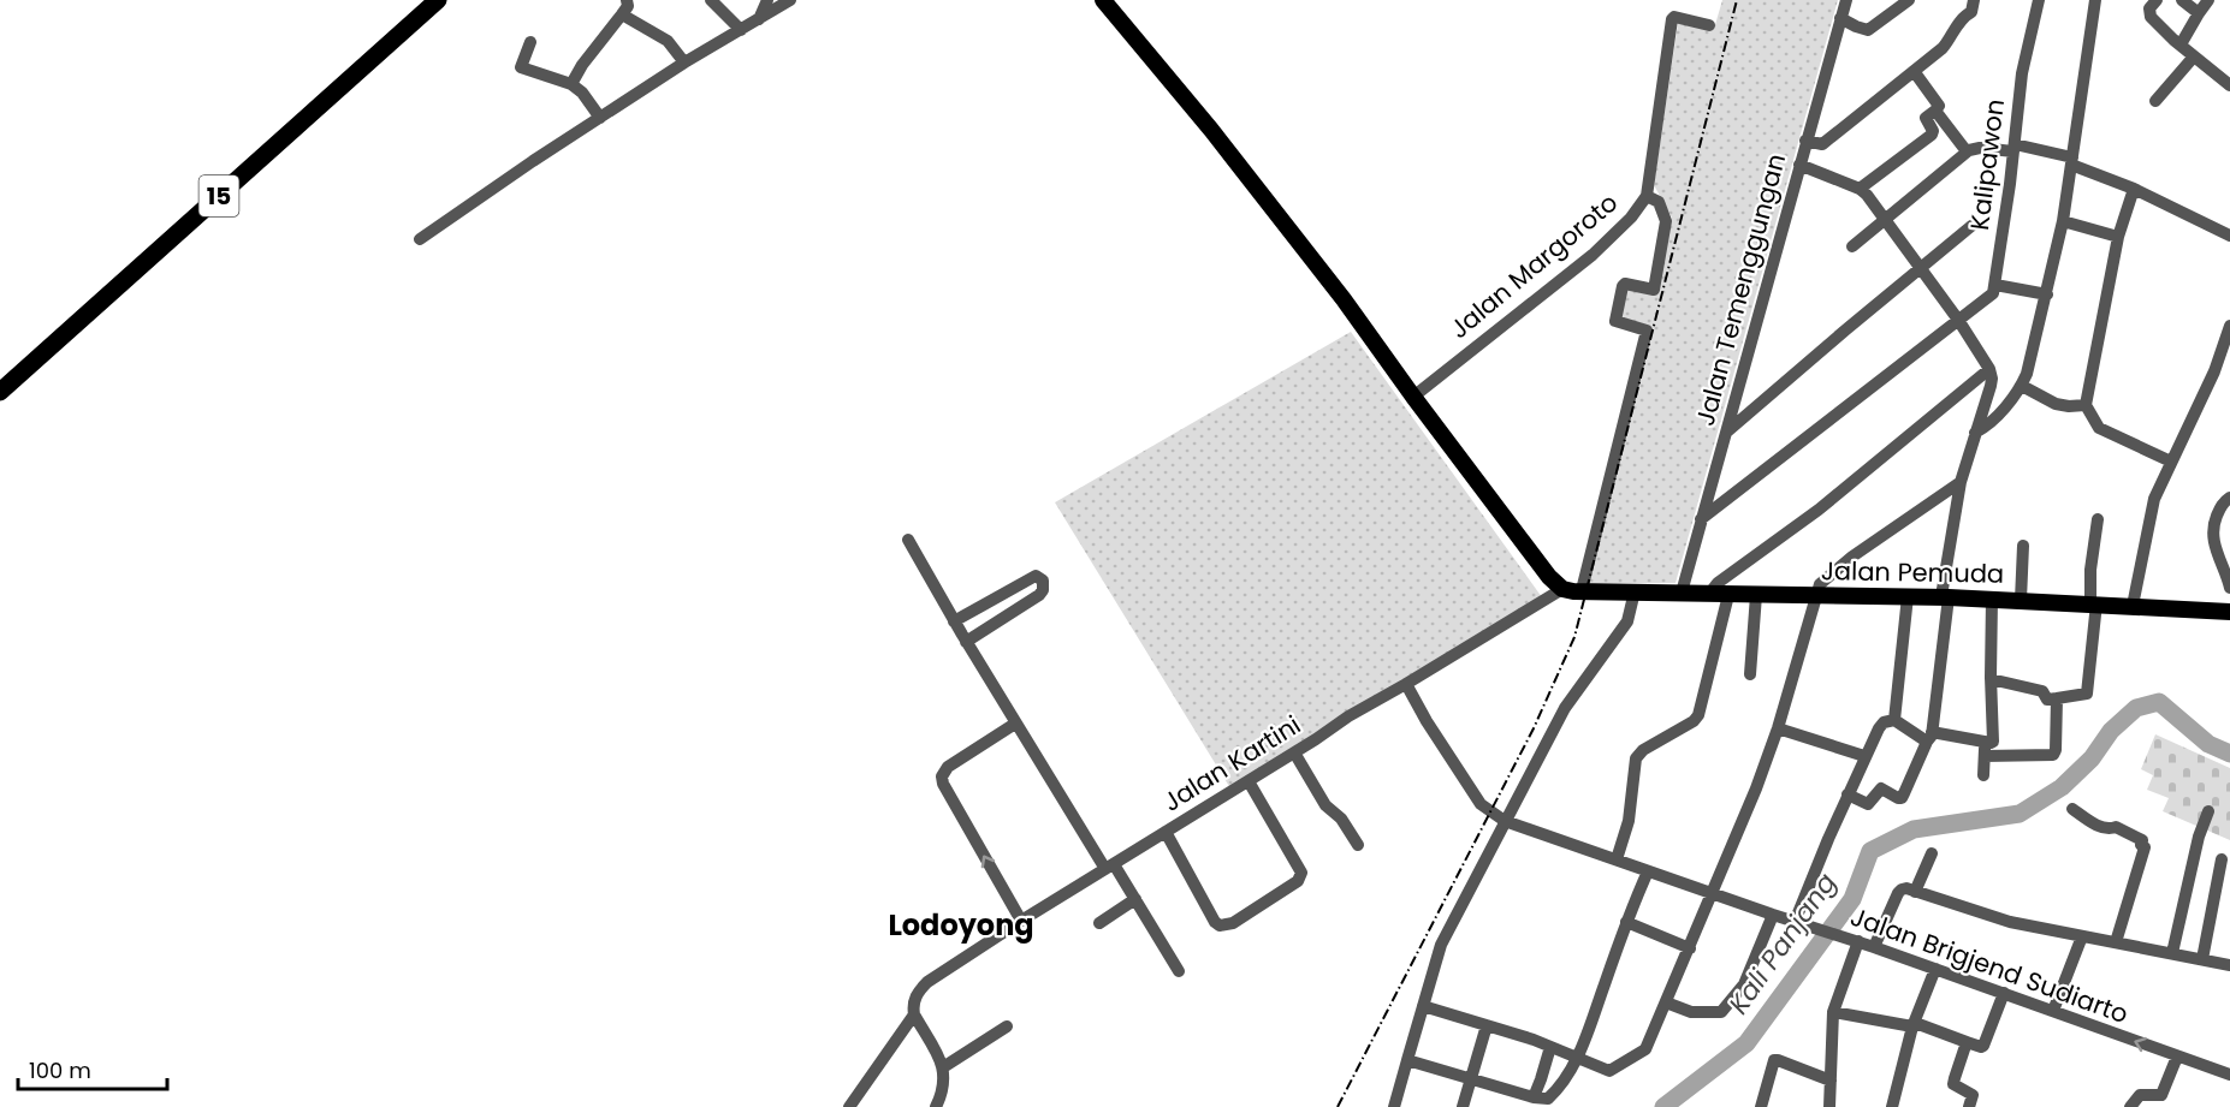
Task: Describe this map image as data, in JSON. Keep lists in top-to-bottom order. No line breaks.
{"streets":{"highway":["15"],"main road":["Jalan Pemuda"],"street":["Kalipawon","Jalan Margoroto","Jalan Temenggungan","Jalan Kartini","Jalan Brigjend Sudiarto"]},"crossings":[["Jalan Temenggungan","Jalan Pemuda"],["Jalan Pemuda","Jalan Kartini"],["Jalan Kartini","Jalan Brigjend Sudiarto"]],"districts":["Lodoyong"],"water":["Kali Panjang"],"scale_bar":"100 m"}
